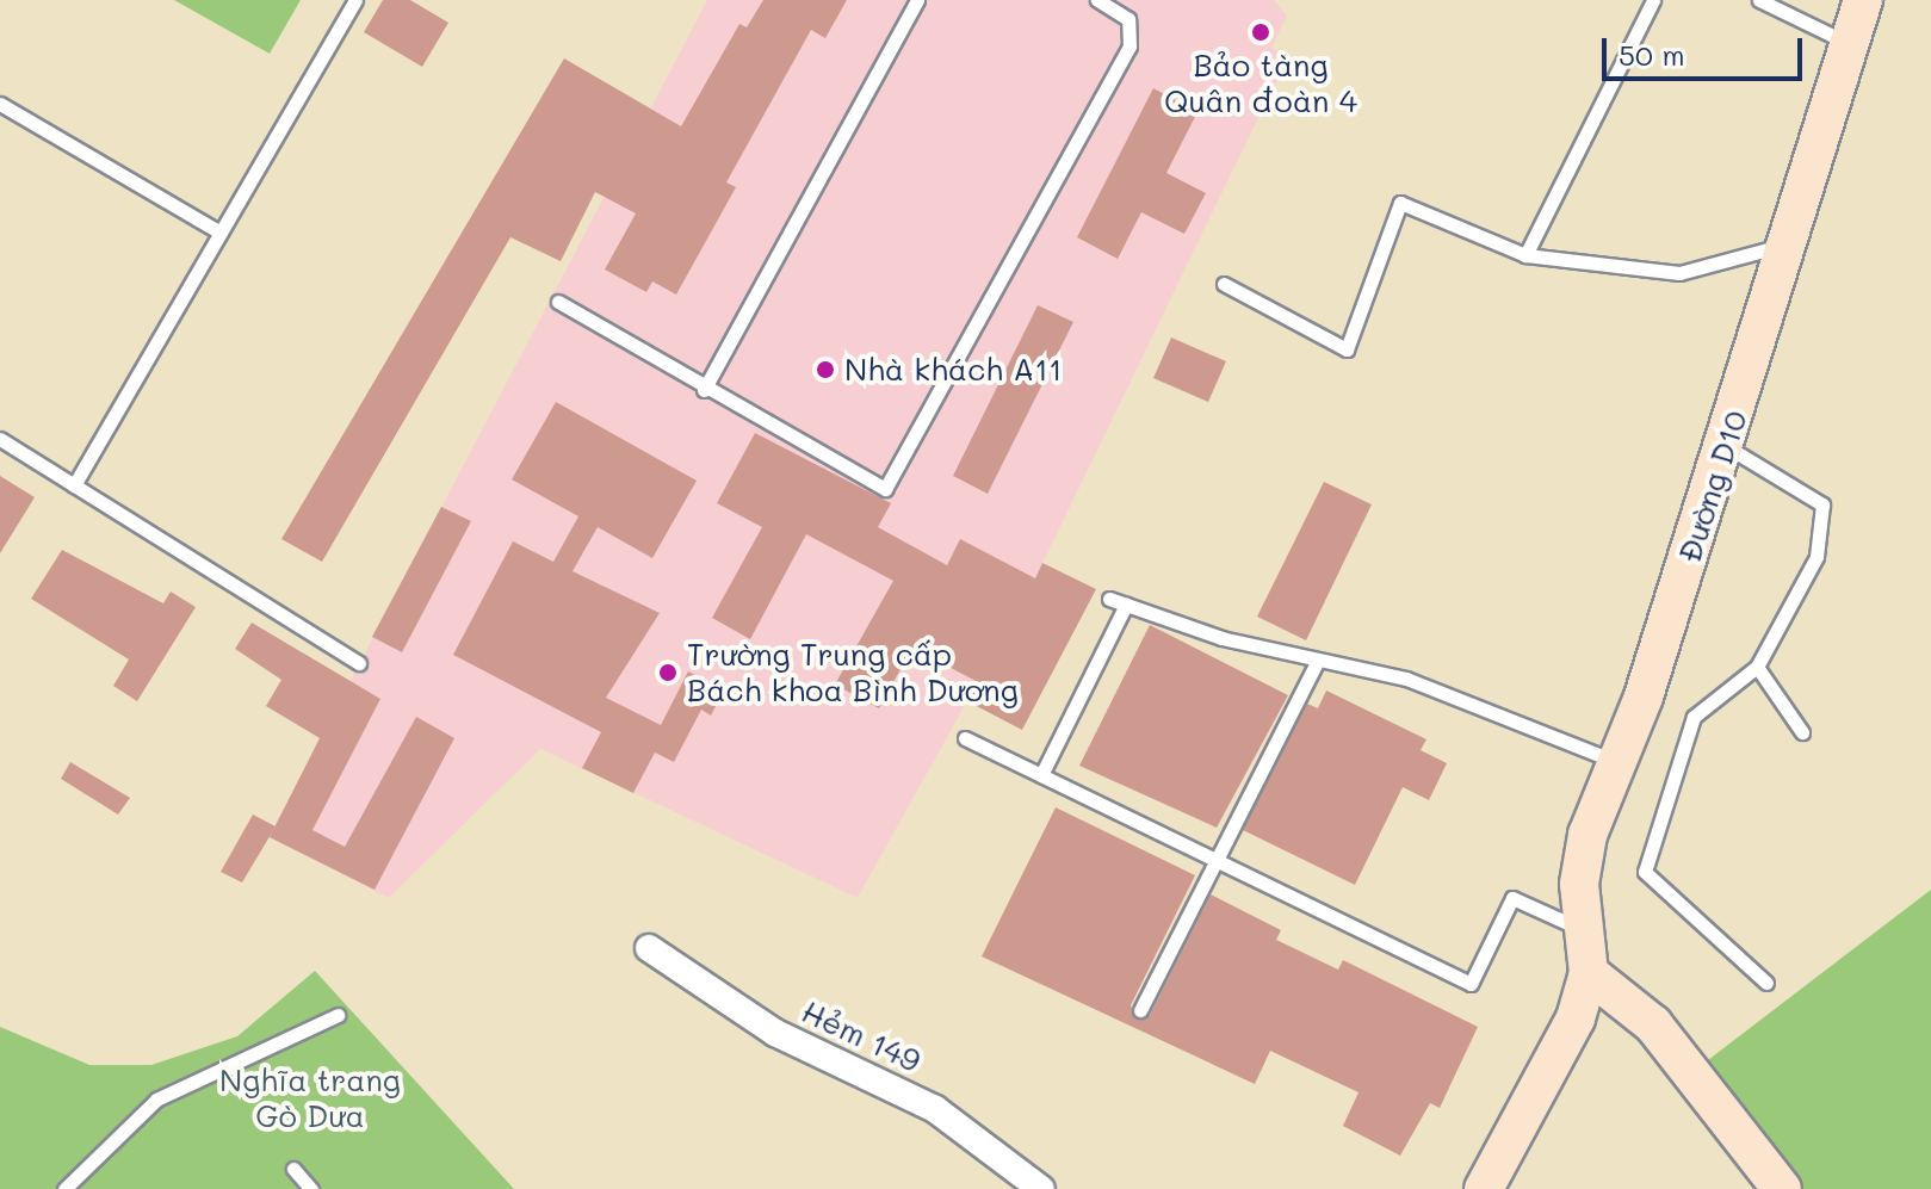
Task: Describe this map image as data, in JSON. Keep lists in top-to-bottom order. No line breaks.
{"streets":{"street":["Đường D10","Hẻm 149"]},"parks":["Nghĩa trang Gò Dưa"],"places":["Bảo tàng Quân đoàn 4","Nhà khách A11","Trường Trung cấp Bách khoa Bình Dương"],"scale_bar":"50 m"}
